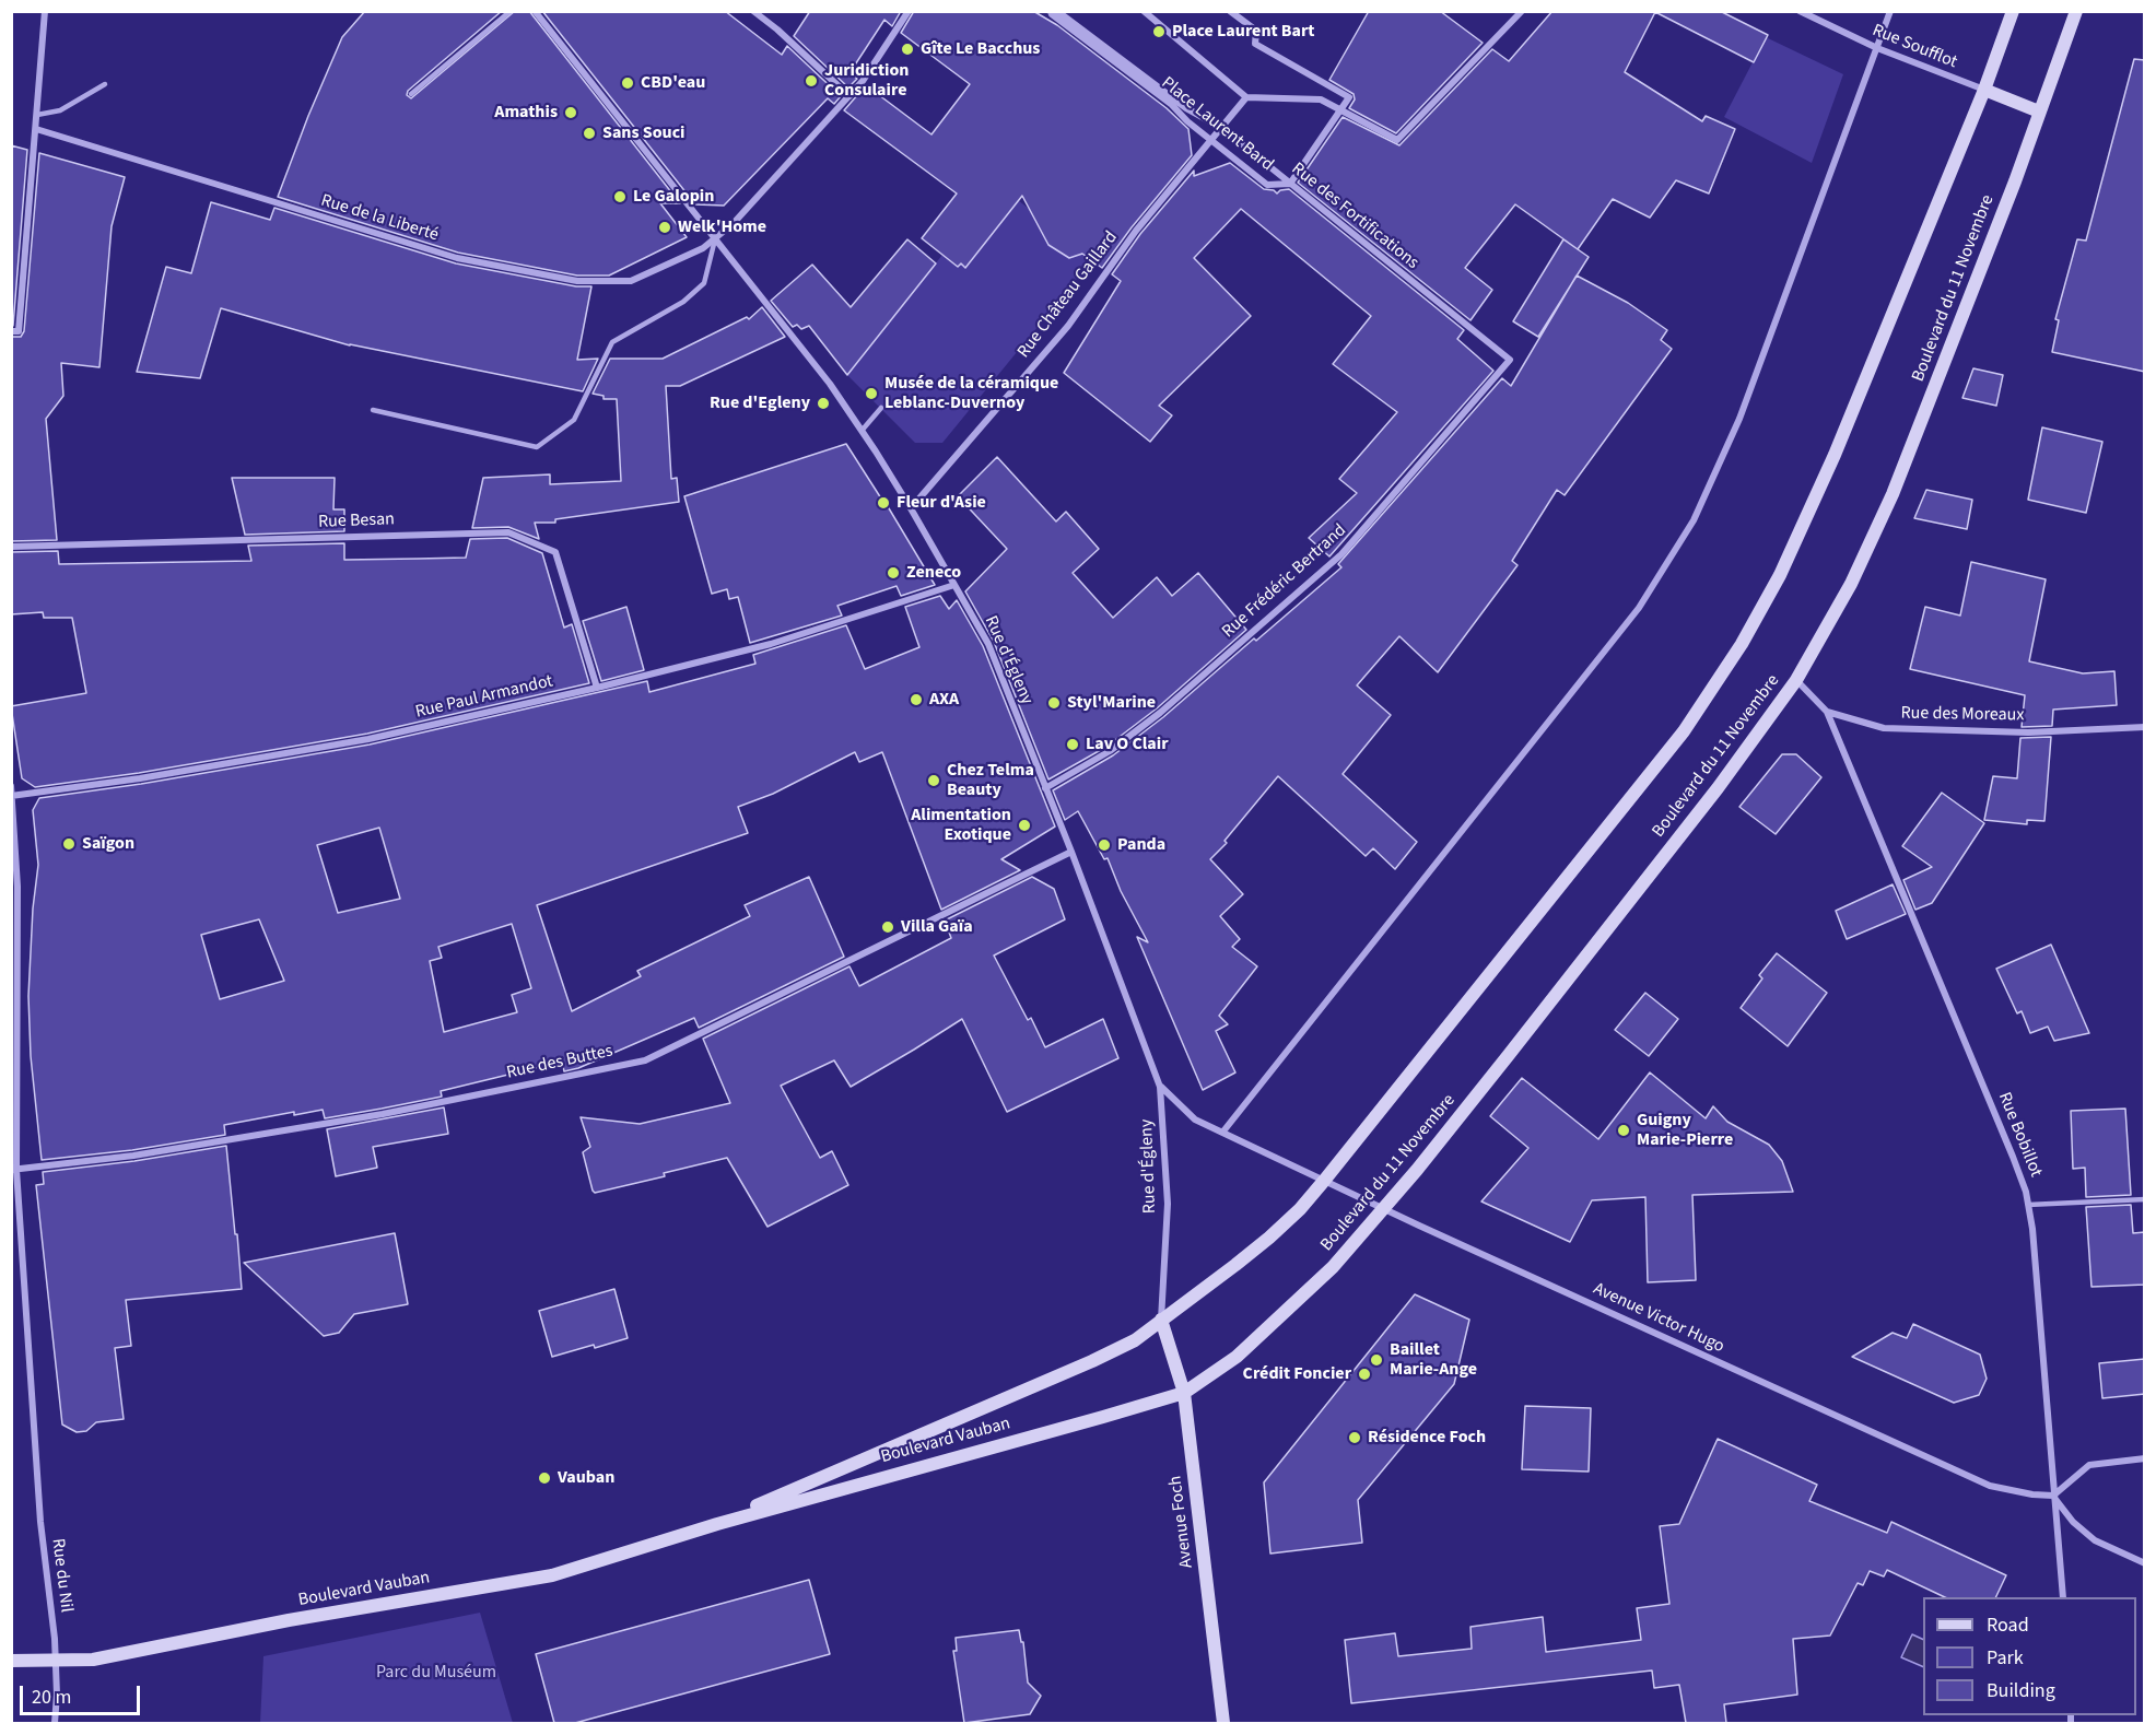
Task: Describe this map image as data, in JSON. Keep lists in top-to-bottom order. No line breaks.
{"streets":{"main road":["Boulevard du 11 Novembre","Boulevard Vauban","Avenue Foch"],"street":["Rue Soufflot","Place Laurent Bard","Rue des Fortifications","Rue de la Liberté","Rue Château Gaillard","Rue Besan","Rue Frédéric Bertrand","Rue d'Égleny","Rue Paul Armandot","Rue des Moreaux","Rue des Buttes","Rue Bobillot","Avenue Victor Hugo","Rue du Nil"]},"crossings":[["Place Laurent Bard","Rue des Fortifications"],["Place Laurent Bard","Rue Château Gaillard"],["Rue des Fortifications","Rue Château Gaillard"],["Rue des Fortifications","Rue Frédéric Bertrand"],["Rue de la Liberté","Rue d'Égleny"],["Boulevard du 11 Novembre","Rue des Moreaux"],["Boulevard du 11 Novembre","Avenue Victor Hugo"],["Boulevard du 11 Novembre","Boulevard Vauban"],["Boulevard du 11 Novembre","Avenue Foch"],["Rue Château Gaillard","Rue d'Égleny"],["Rue Besan","Rue Paul Armandot"],["Rue Frédéric Bertrand","Rue d'Égleny"],["Rue d'Égleny","Rue Paul Armandot"],["Rue d'Égleny","Rue des Buttes"],["Rue d'Égleny","Avenue Victor Hugo"],["Rue d'Égleny","Boulevard Vauban"],["Rue d'Égleny","Avenue Foch"],["Rue Paul Armandot","Rue du Nil"],["Rue des Moreaux","Rue Bobillot"],["Rue des Buttes","Rue du Nil"],["Rue Bobillot","Avenue Victor Hugo"],["Boulevard Vauban","Avenue Foch"],["Boulevard Vauban","Rue du Nil"]],"parks":["Parc du Muséum"],"places":["Place Laurent Bart","Gîte Le Bacchus","Juridiction Consulaire","CBD'eau","Amathis","Sans Souci","Le Galopin","Welk'Home","Musée de la céramique Leblanc-Duvernoy","Rue d'Egleny","Fleur d'Asie","Zeneco","AXA","Styl'Marine","Lav O Clair","Chez Telma Beauty","Alimentation Exotique","Saïgon","Panda","Villa Gaïa","Guigny Marie-Pierre","Baillet Marie-Ange","Crédit Foncier","Résidence Foch","Vauban"],"legend":["Road","Park","Building"],"scale_bar":"20 m"}
